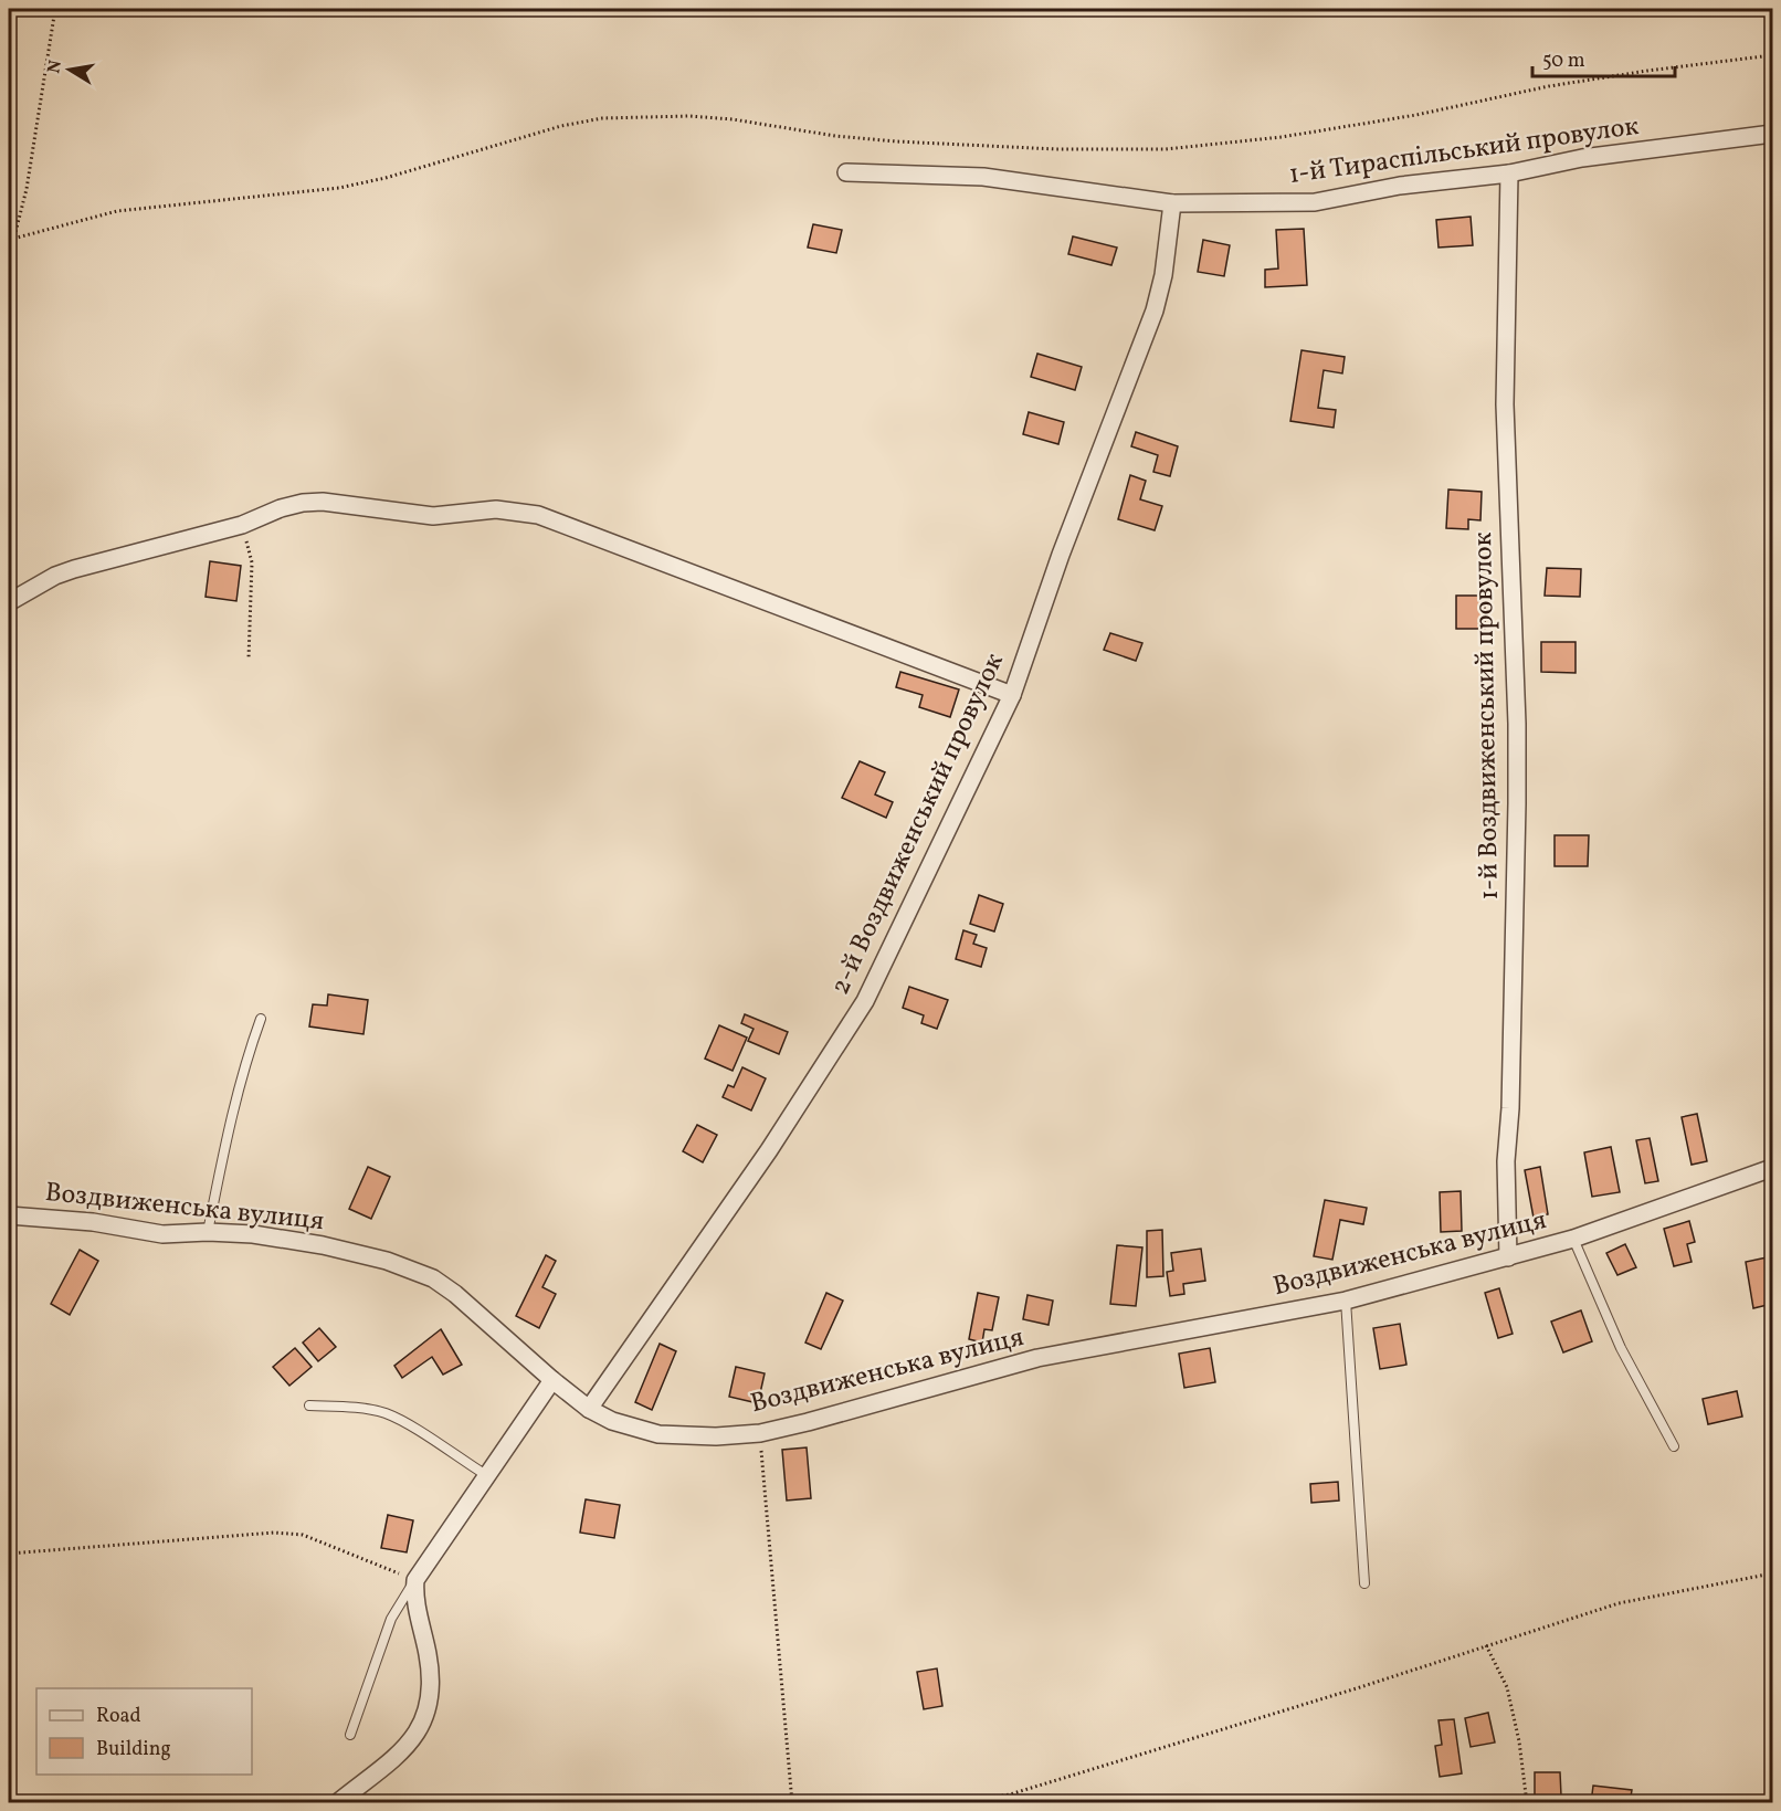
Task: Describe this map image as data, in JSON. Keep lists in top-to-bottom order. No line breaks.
{"streets":{"street":["1-й Тираспільський провулок","1-й Воздвиженський провулок","2-й Воздвиженський провулок","Воздвиженська вулиця"]},"crossings":[["1-й Тираспільський провулок","1-й Воздвиженський провулок"],["1-й Тираспільський провулок","2-й Воздвиженський провулок"],["1-й Воздвиженський провулок","Воздвиженська вулиця"],["2-й Воздвиженський провулок","Воздвиженська вулиця"]],"legend":["Road","Building"],"scale_bar":"50 m","north":"left"}
